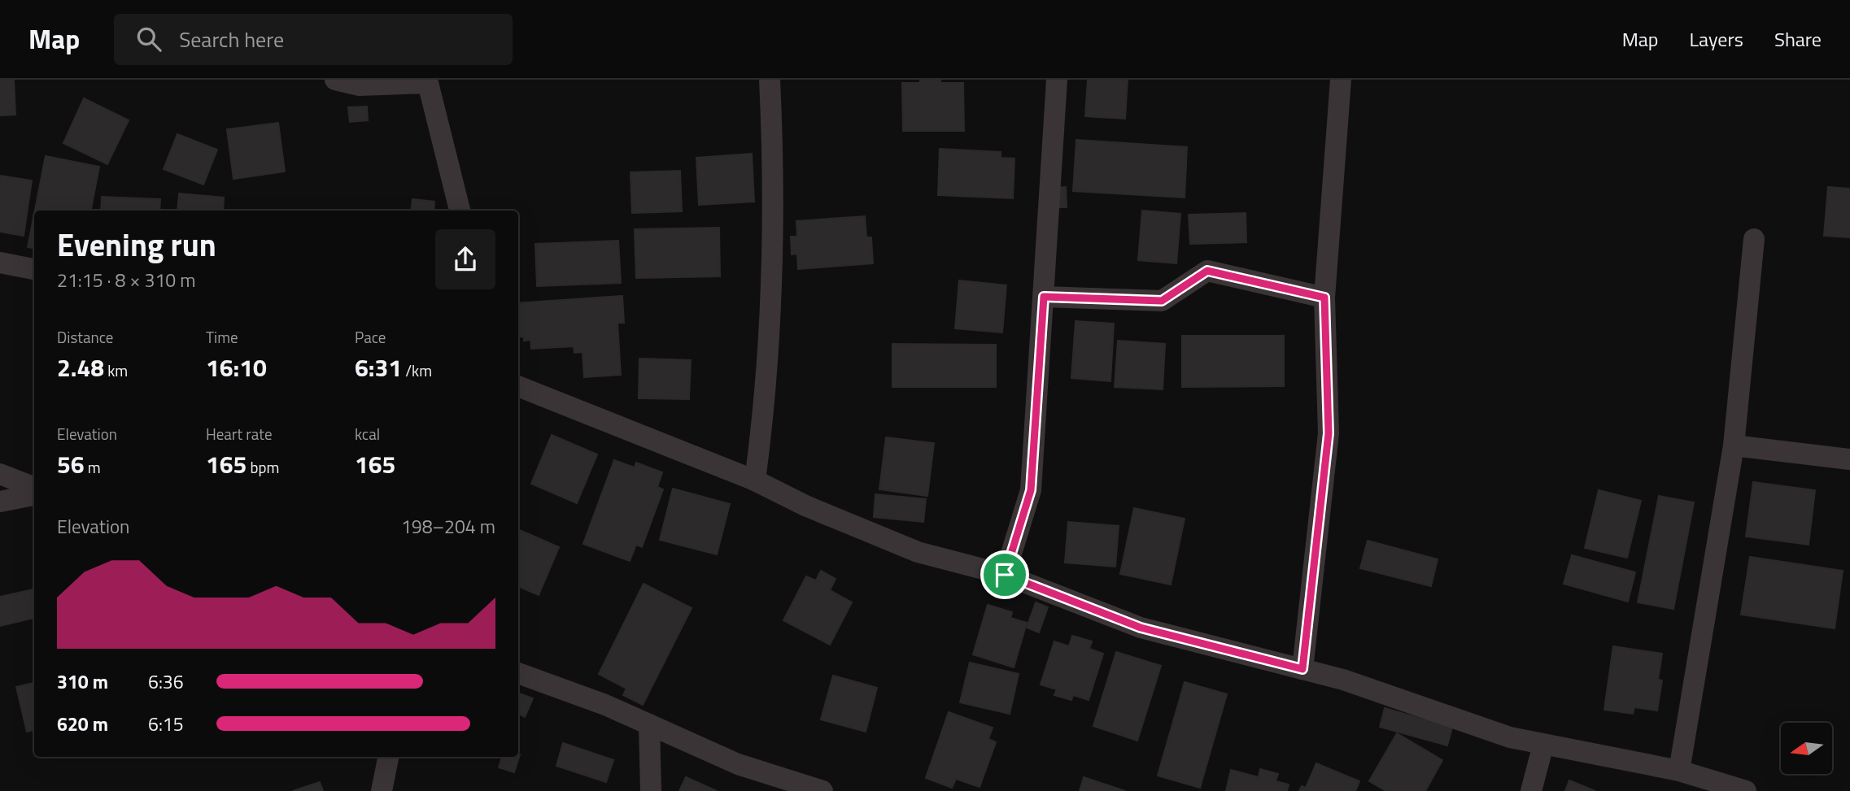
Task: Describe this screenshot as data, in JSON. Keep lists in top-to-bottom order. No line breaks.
{"north":"left","page":{"header":"Map","search":"Search here","nav":["Map","Layers","Share"],"heading":["Evening run","21:15 · 8 × 310 m"],"stats":[["Distance","2.48 km"],["Time","16:10"],["Pace","6:31 /km"],["Elevation","56 m"],["Heart rate","165 bpm"],["kcal","165"]],"chart":["Elevation","198–204 m"],"list":[{"name":"310 m","note":"6:36"},{"name":"620 m","note":"6:15"}]}}
